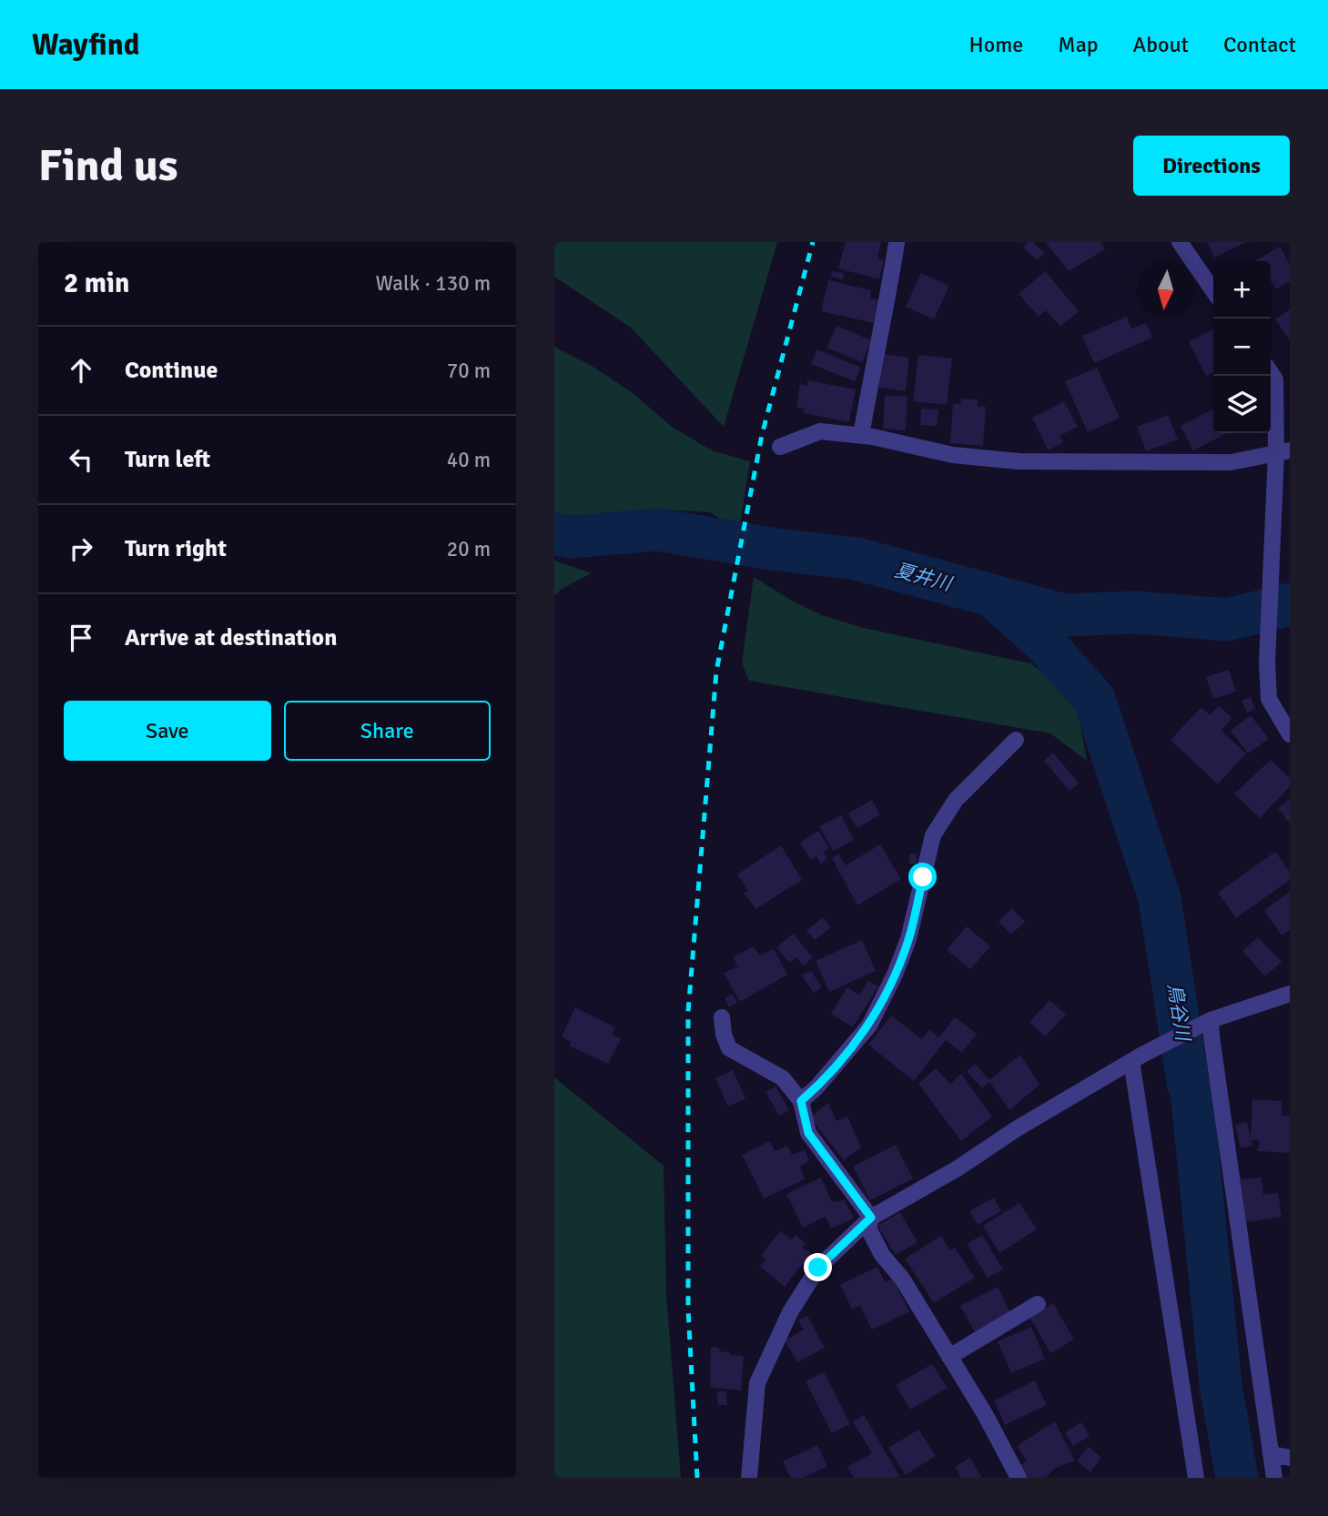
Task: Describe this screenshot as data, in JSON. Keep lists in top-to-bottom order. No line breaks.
{"water":["夏井川","鳥谷川"],"north":"bottom","page":{"header":"Wayfind","nav":["Home","Map","About","Contact"],"buttons":["Directions",["Save","Share"]],"title":"Find us","heading":["2 min","Walk · 130 m"],"map_buttons":["+","−"],"list":[["Continue","70 m"],["Turn left","40 m"],["Turn right","20 m"],"Arrive at destination"]}}
